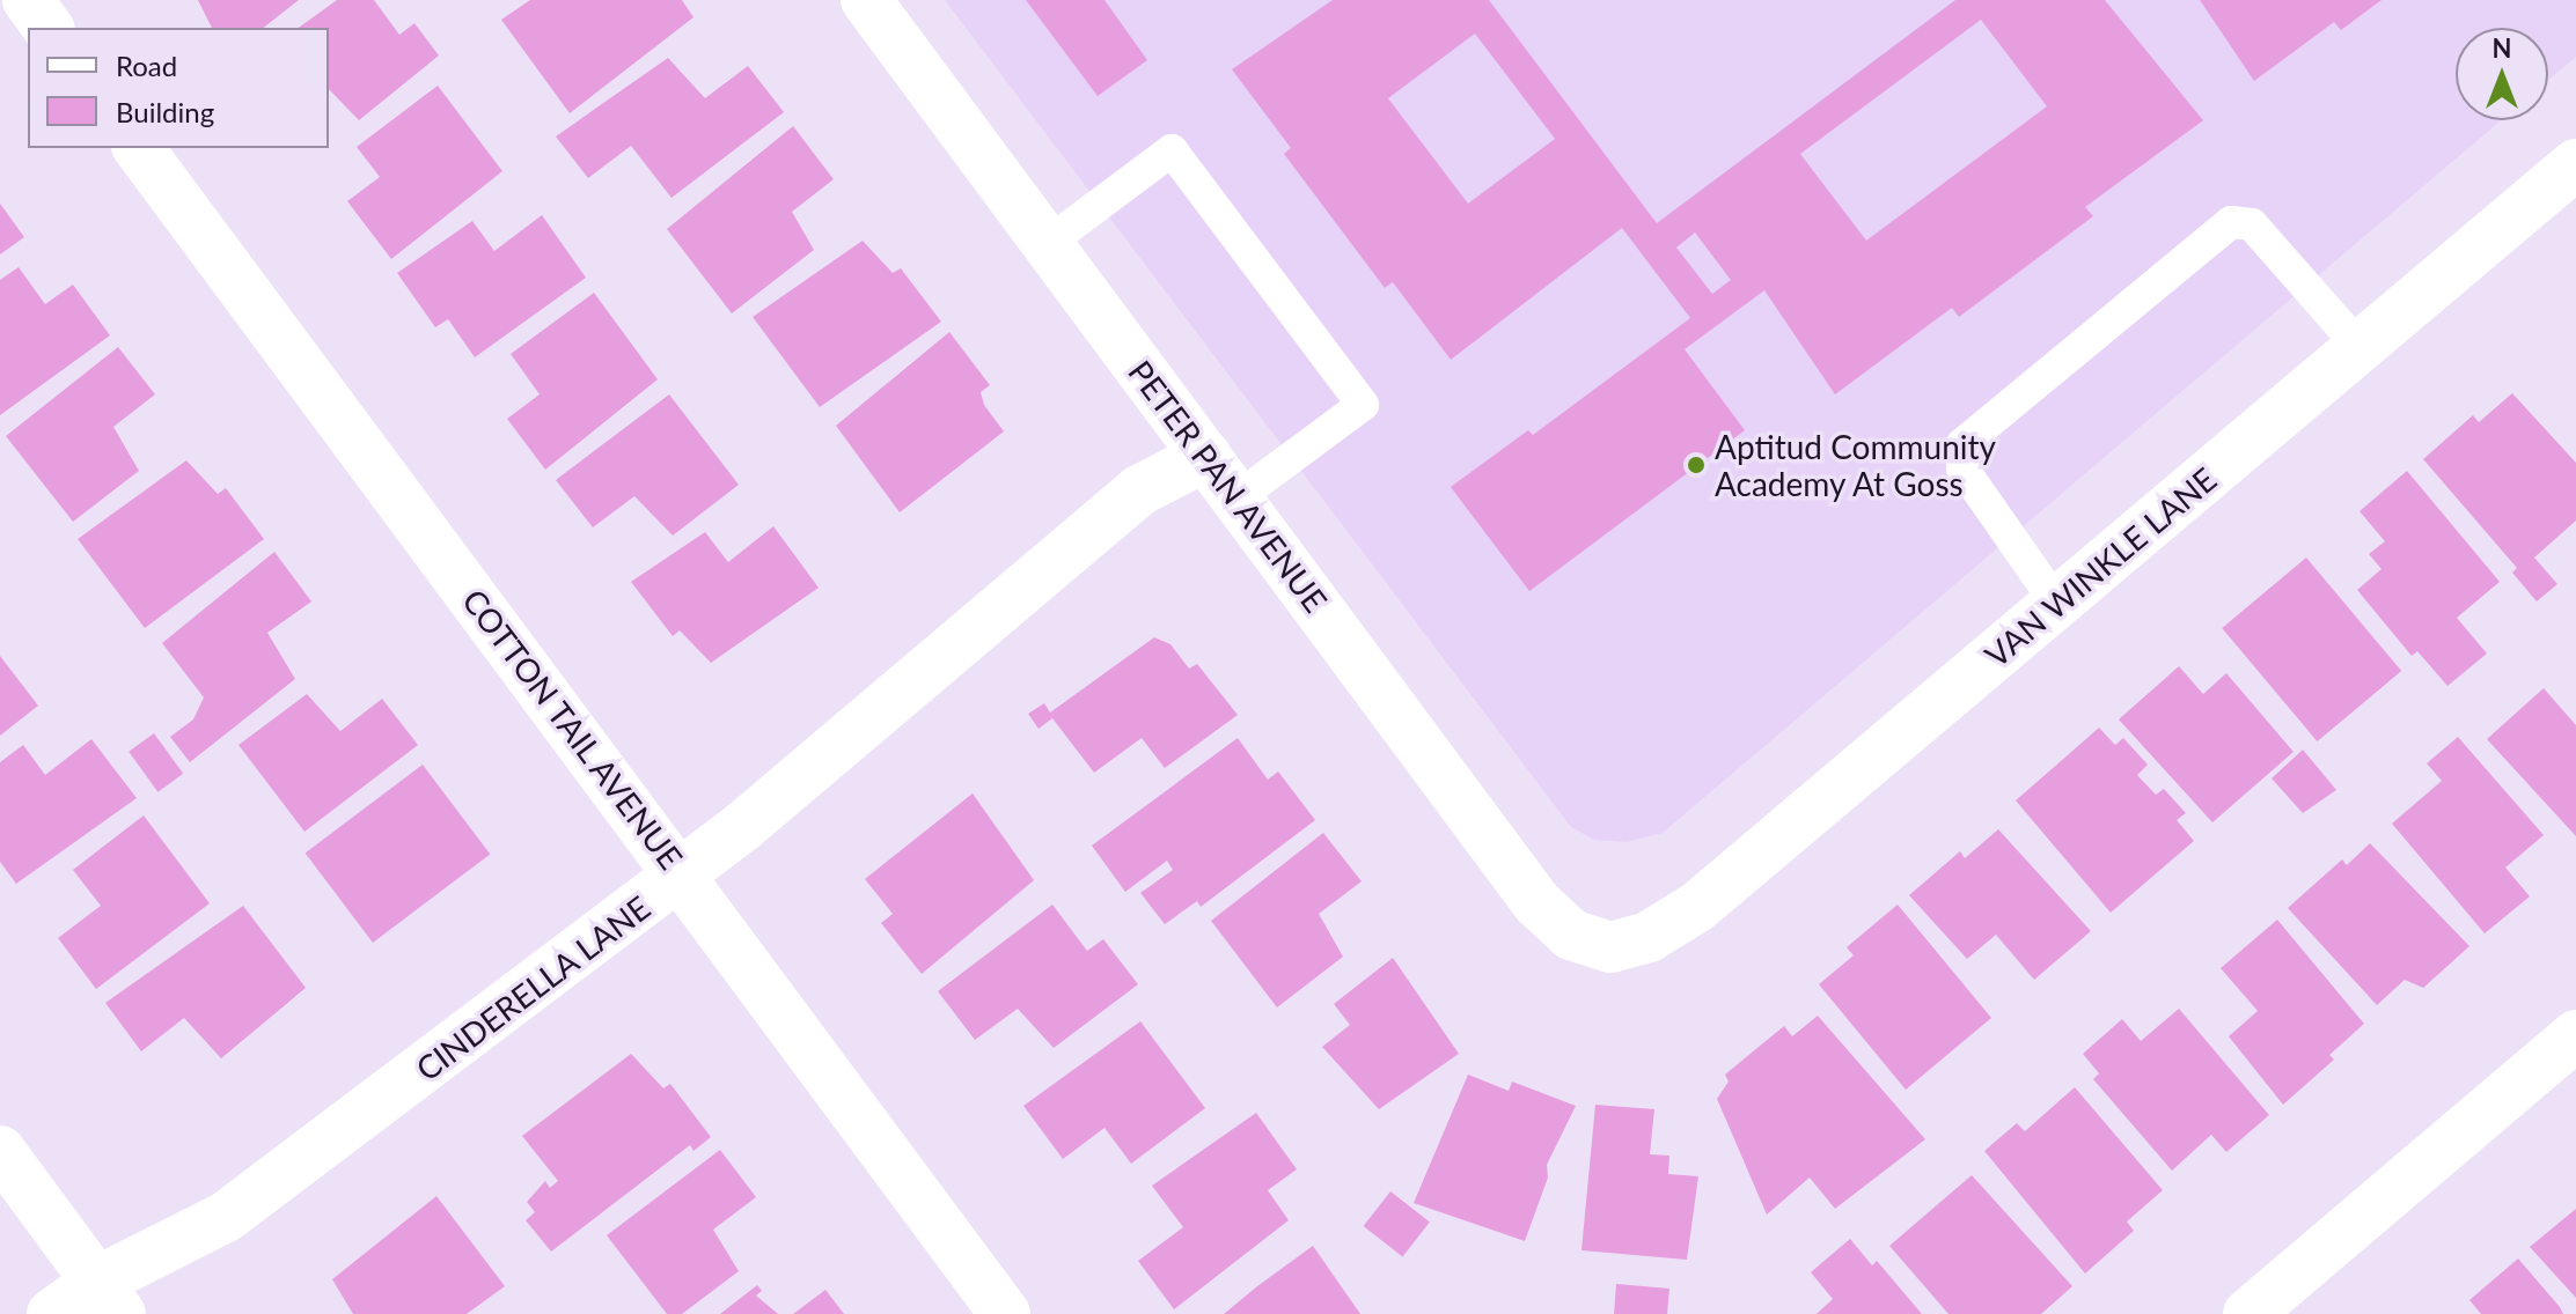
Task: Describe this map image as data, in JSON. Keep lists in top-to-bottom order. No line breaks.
{"streets":{"street":["PETER PAN AVENUE","VAN WINKLE LANE","COTTON TAIL AVENUE","CINDERELLA LANE"]},"crossings":[["PETER PAN AVENUE","VAN WINKLE LANE"],["PETER PAN AVENUE","CINDERELLA LANE"],["COTTON TAIL AVENUE","CINDERELLA LANE"]],"places":["Aptitud Community Academy At Goss"],"legend":["Road","Building"],"north":"top"}
